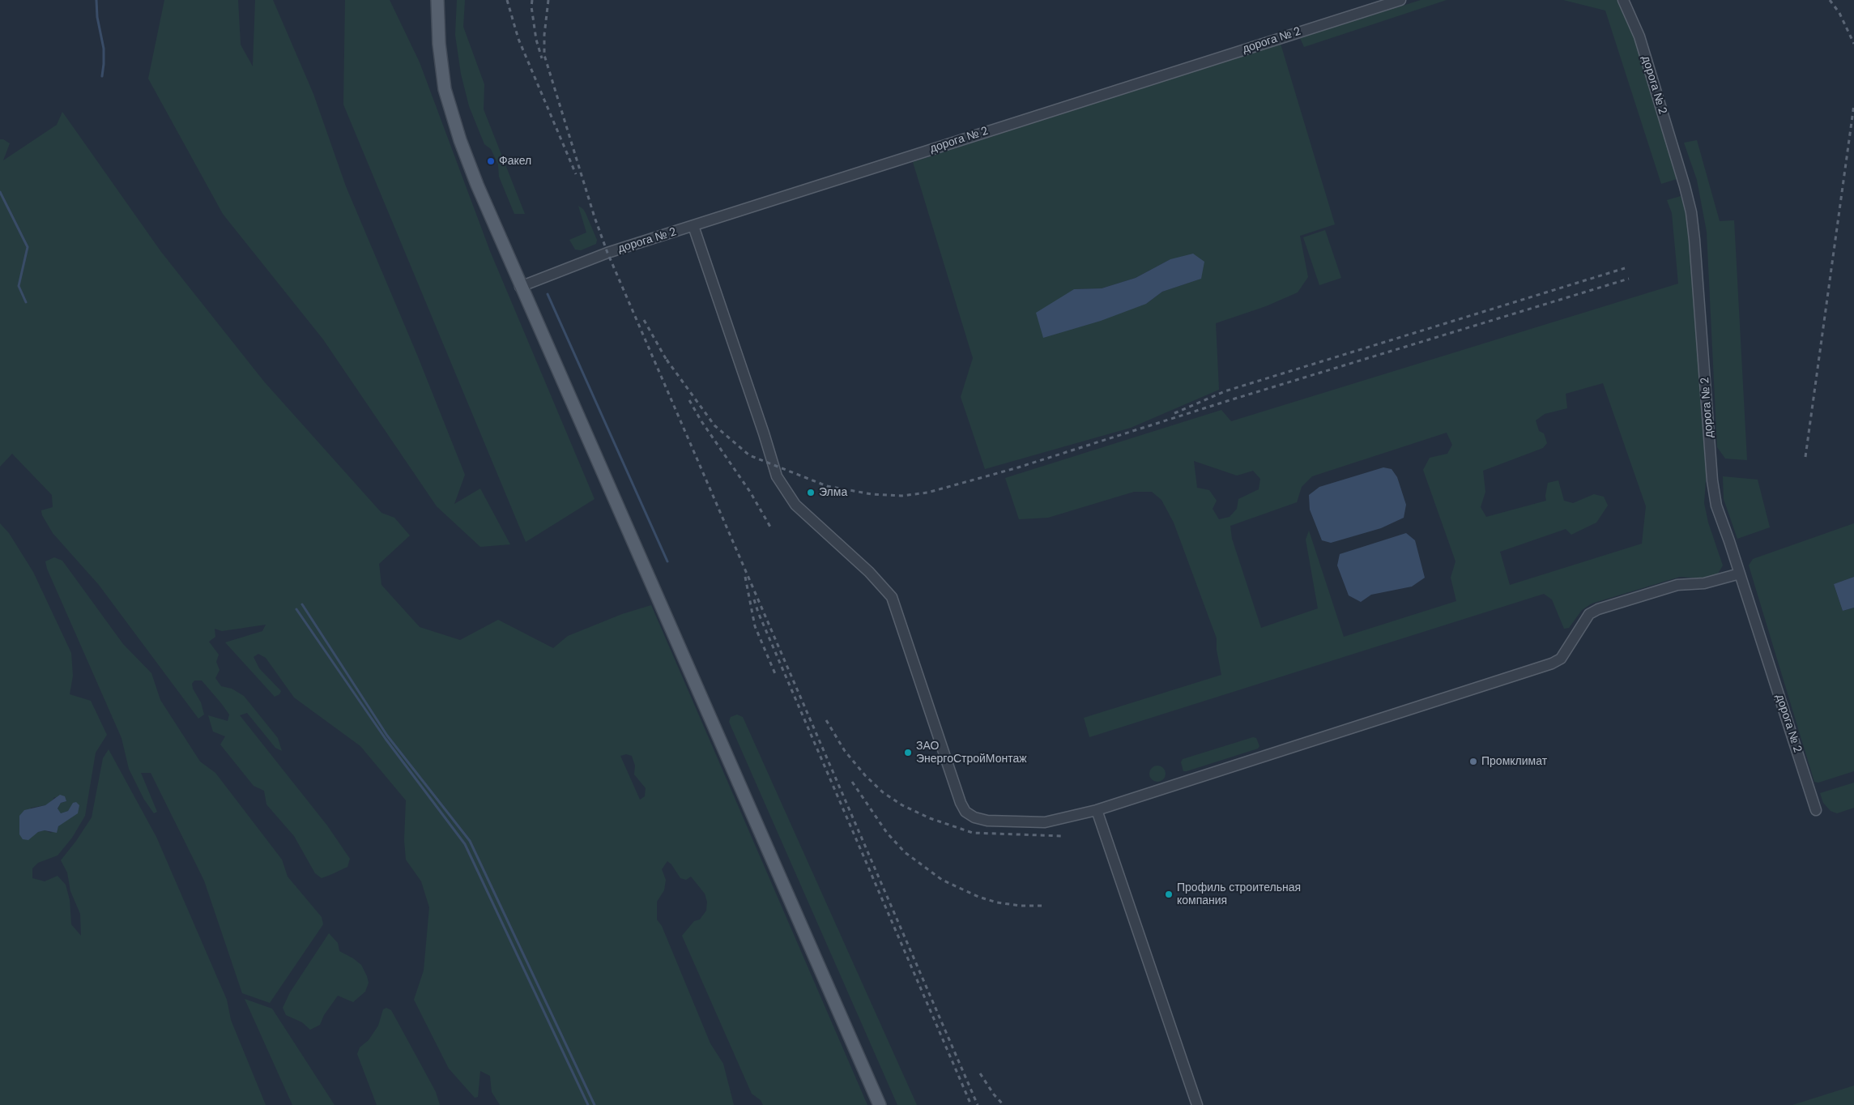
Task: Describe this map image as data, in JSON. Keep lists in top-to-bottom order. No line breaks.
{"streets":{"street":["дорога № 2"]},"places":["Факел","Элма","ЗАО ЭнергоСтройМонтаж","Промклимат","Профиль строительная компания"]}
